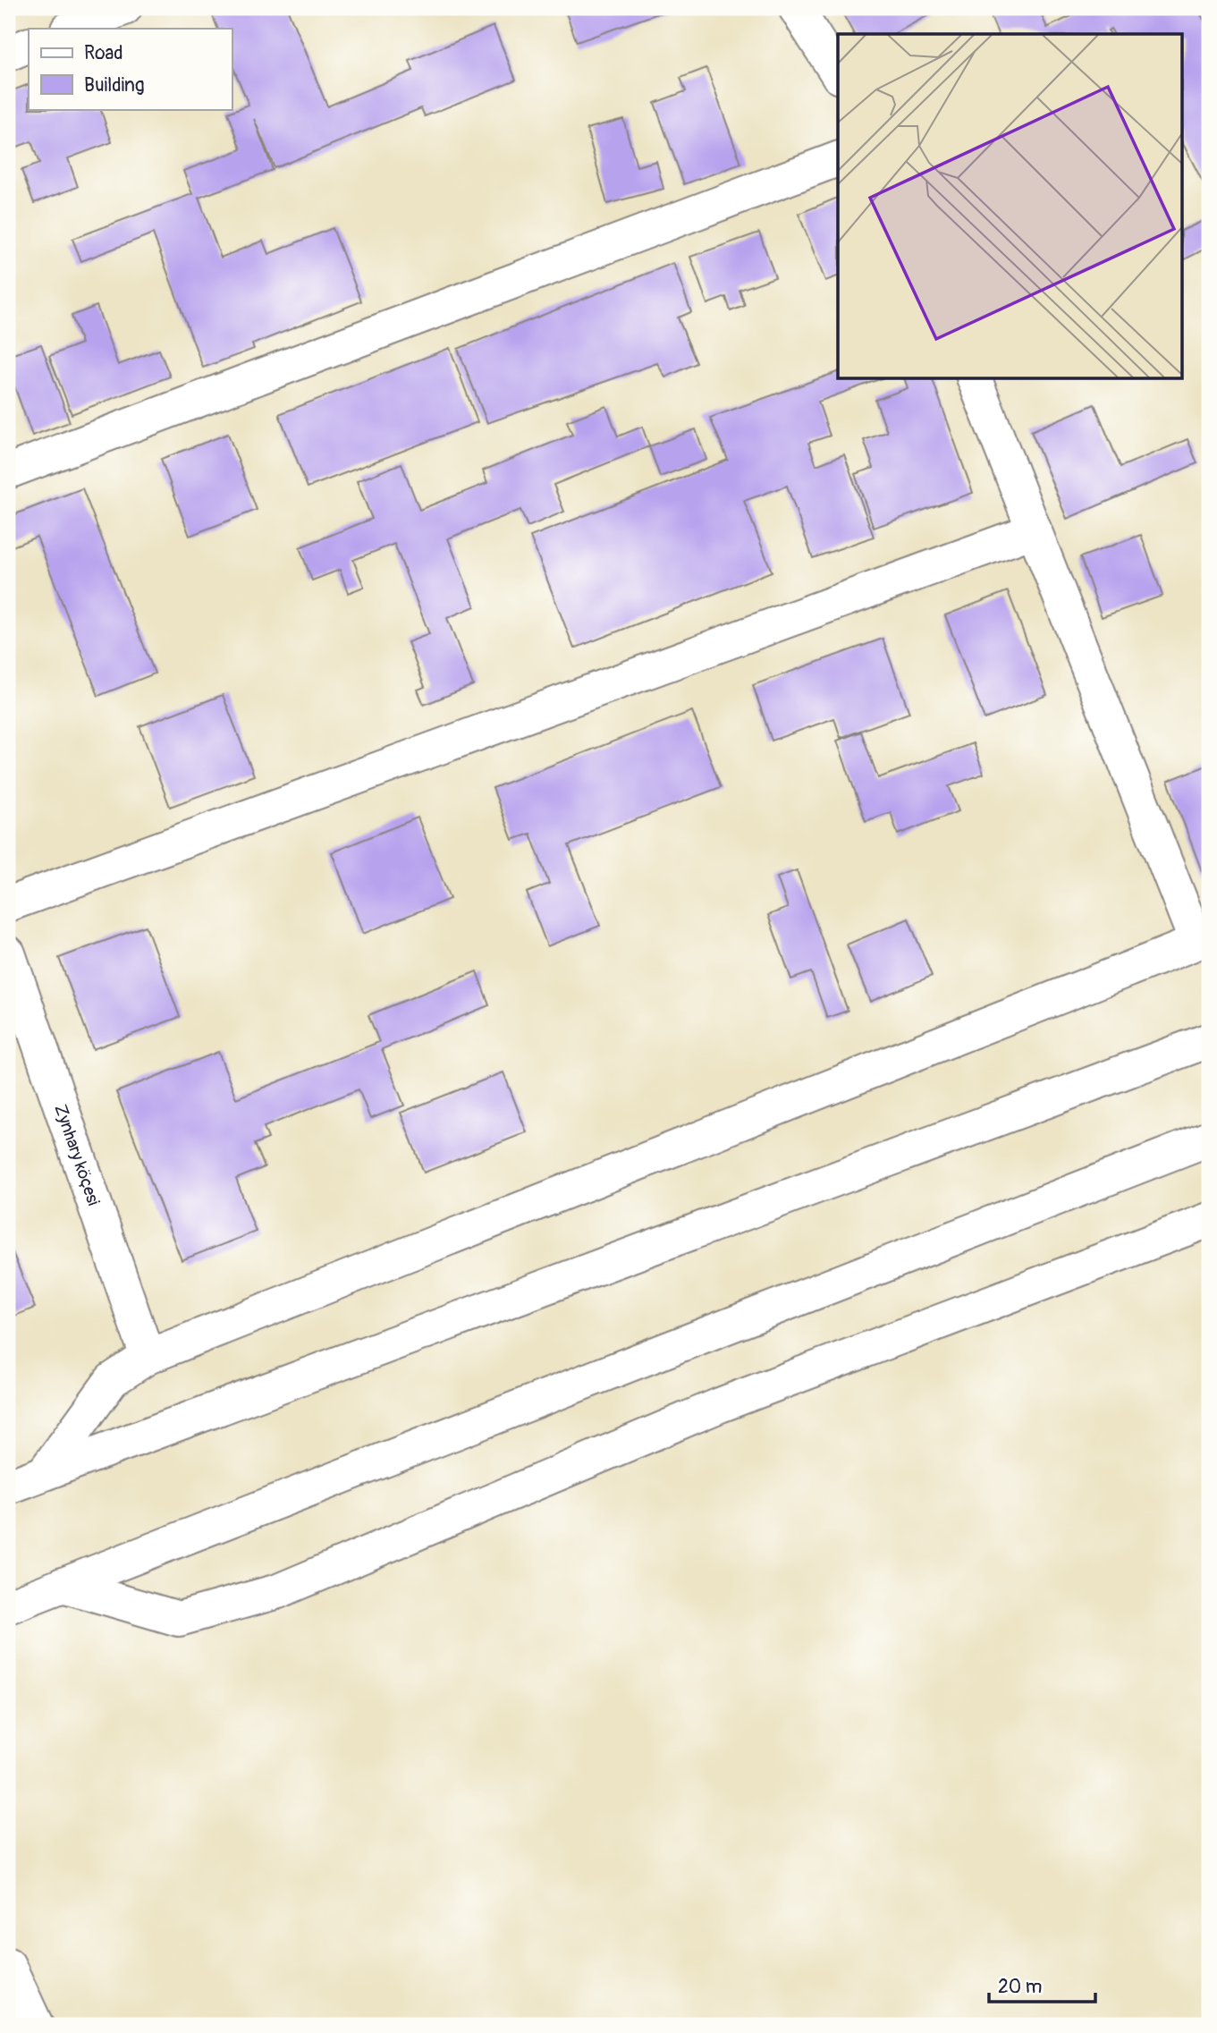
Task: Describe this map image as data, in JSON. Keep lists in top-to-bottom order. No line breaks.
{"streets":{"street":["Zynhary köçesi"]},"legend":["Road","Building"],"scale_bar":"20 m"}
